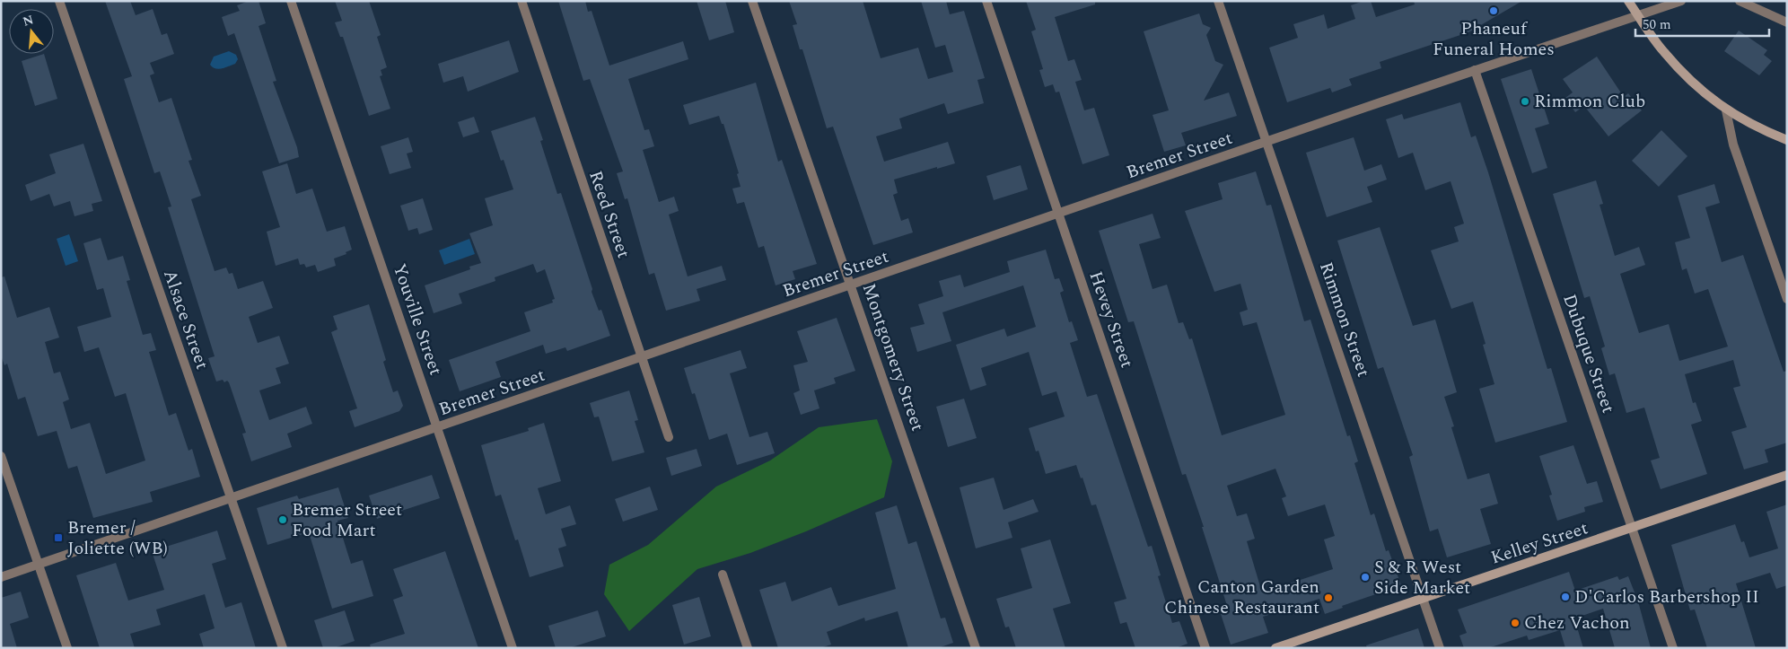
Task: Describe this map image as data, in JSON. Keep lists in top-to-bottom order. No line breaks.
{"streets":{"street":["Bremer Street","Reed Street","Alsace Street","Youville Street","Hevey Street","Rimmon Street","Dubuque Street","Montgomery Street","Kelley Street"]},"crossings":[["Bremer Street","Reed Street"],["Bremer Street","Alsace Street"],["Bremer Street","Youville Street"],["Bremer Street","Hevey Street"],["Bremer Street","Rimmon Street"],["Bremer Street","Dubuque Street"],["Bremer Street","Montgomery Street"],["Rimmon Street","Kelley Street"],["Dubuque Street","Kelley Street"]],"places":{"other":["Phaneuf Funeral Homes","Rimmon Club","Bremer Street Food Mart","S & R West Side Market","D'Carlos Barbershop II","Canton Garden Chinese Restaurant","Chez Vachon"],"transit":["Bremer / Joliette (WB)"]},"scale_bar":"50 m","north":"top"}
